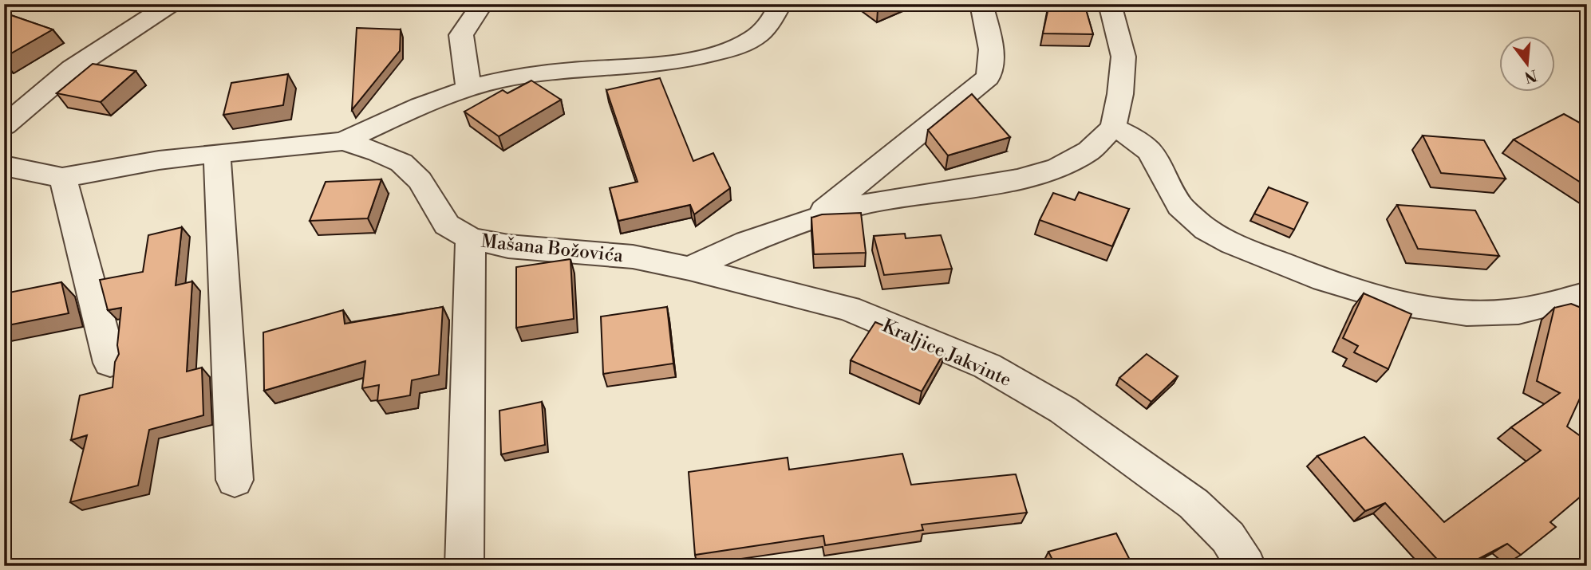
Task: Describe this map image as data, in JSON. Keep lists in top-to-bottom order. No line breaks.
{"streets":{"street":["Mašana Božovića","Kraljice Jakvinte"]},"crossings":[["Mašana Božovića","Kraljice Jakvinte"]],"north":"bottom"}
